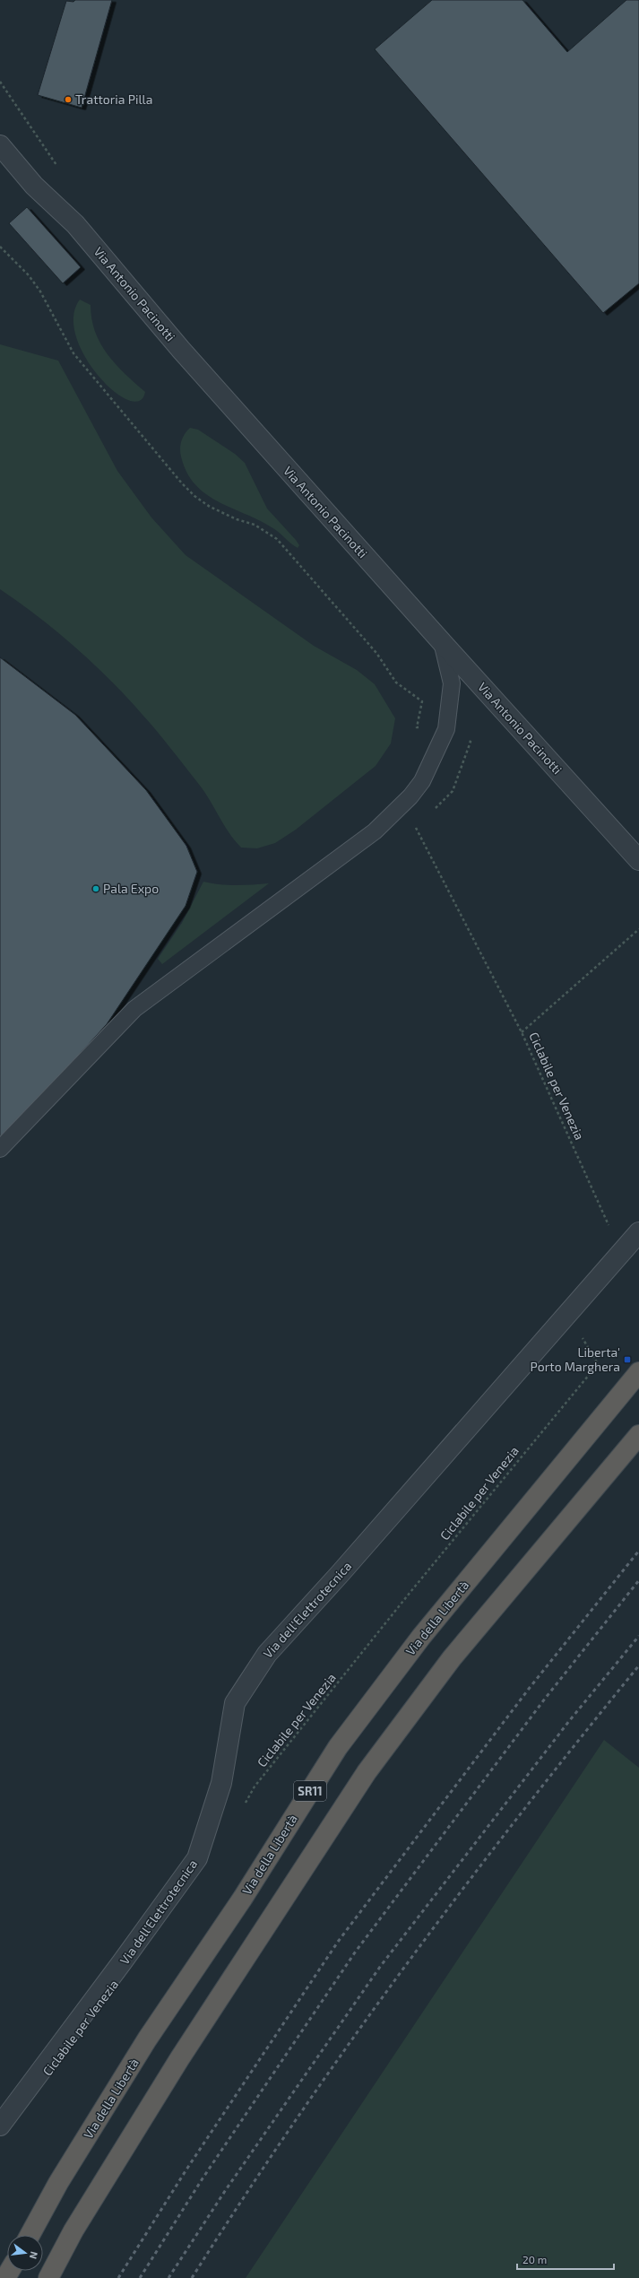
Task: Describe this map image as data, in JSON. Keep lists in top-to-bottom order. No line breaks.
{"streets":{"highway":["Via della Libertà","SR11"],"street":["Via Antonio Pacinotti","Via dell'Elettrotecnica"],"path":["Ciclabile per Venezia"]},"crossings":[["Ciclabile per Venezia","Via dell'Elettrotecnica"]],"places":{"other":["Trattoria Pilla","Pala Expo"],"transit":["Liberta' Porto Marghera"]},"scale_bar":"20 m","north":"right"}
